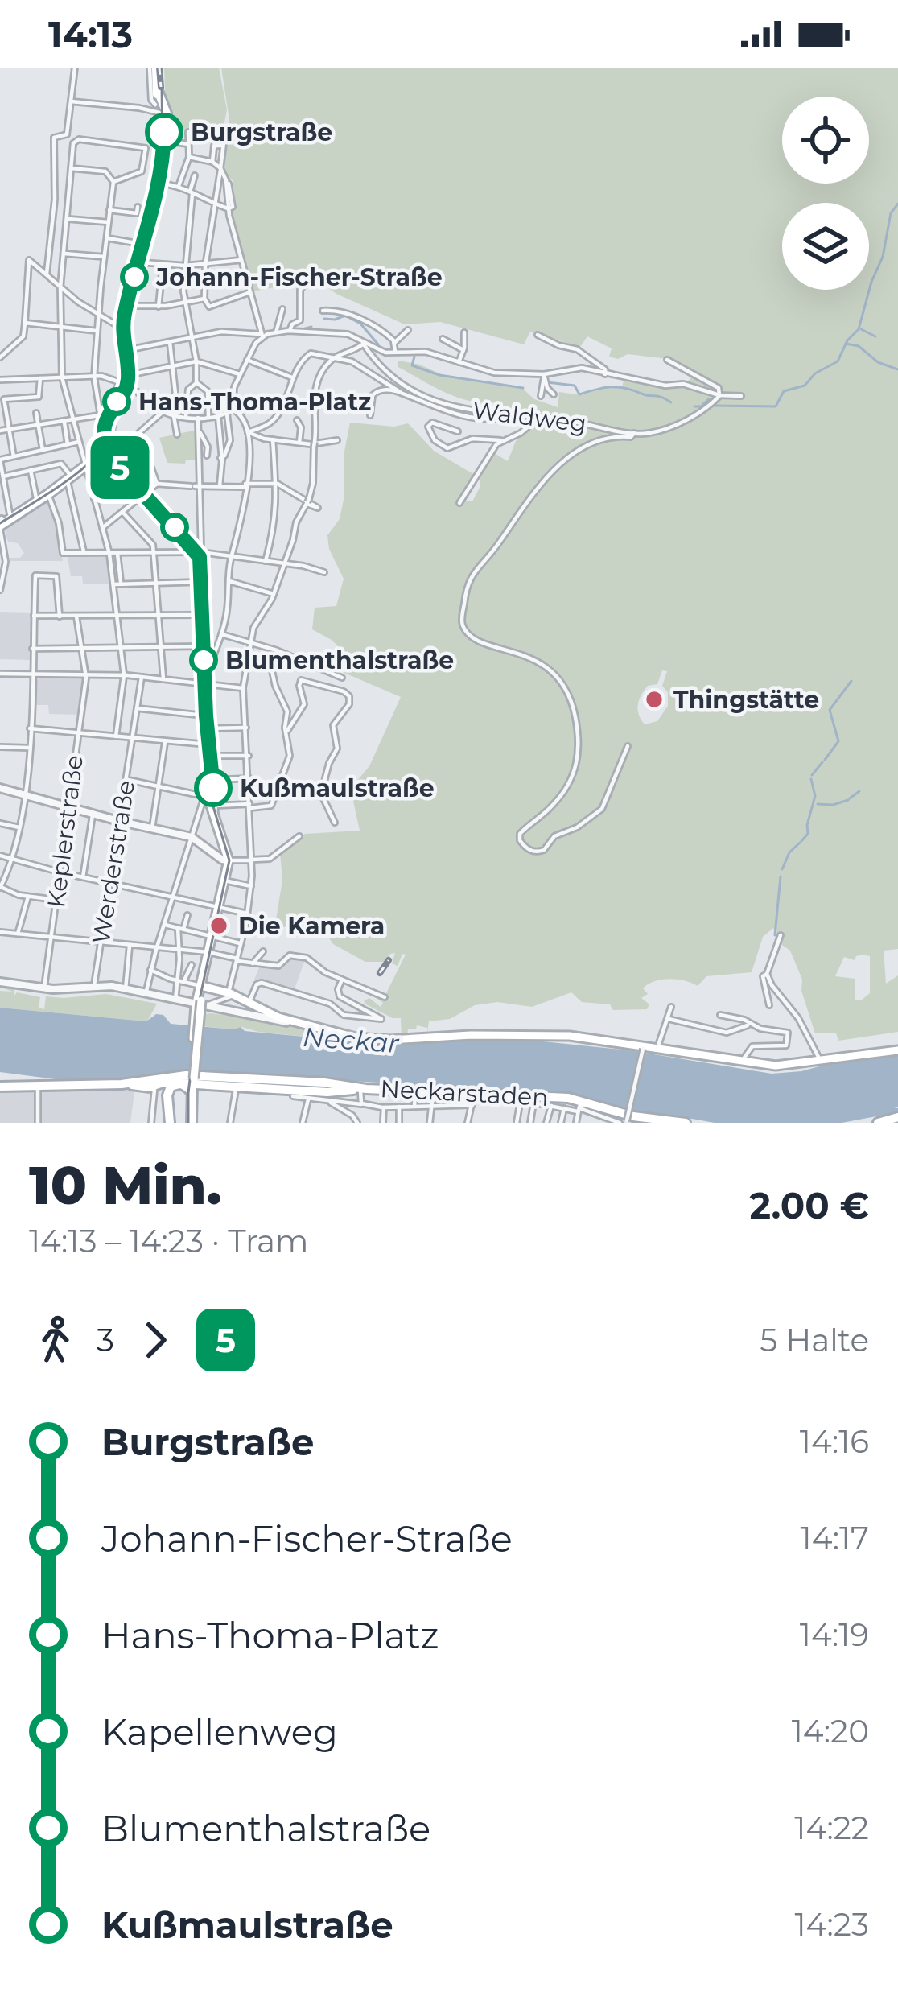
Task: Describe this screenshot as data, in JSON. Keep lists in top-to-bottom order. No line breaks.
{"streets":{"main road":["Neckarstaden"],"street":["Waldweg","Keplerstraße","Werderstraße"]},"water":["Neckar"],"places":["Burgstraße","Johann-Fischer-Straße","Hans-Thoma-Platz","Blumenthalstraße","Thingstätte","Kußmaulstraße","Die Kamera"],"lines":["tram line 5"],"page":{"status":"14:13","on_map":"5","heading":["10 Min.","14:13 – 14:23 · Tram","2.00 €"],"legs":["3","5","5 Halte"],"list":[{"name":"Burgstraße","value":"14:16"},{"name":"Johann-Fischer-Straße","value":"14:17"},{"name":"Hans-Thoma-Platz","value":"14:19"},{"name":"Kapellenweg","value":"14:20"},{"name":"Blumenthalstraße","value":"14:22"},{"name":"Kußmaulstraße","value":"14:23"}]}}
